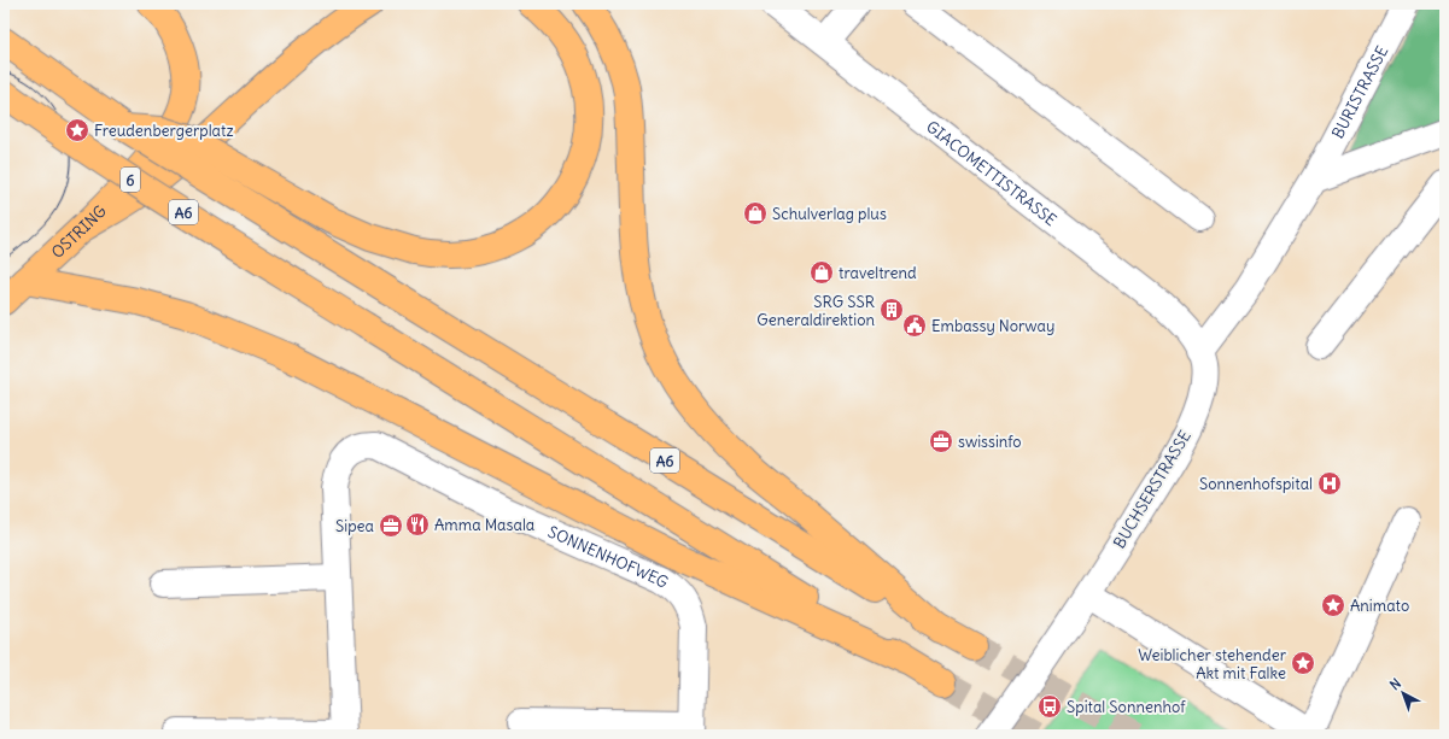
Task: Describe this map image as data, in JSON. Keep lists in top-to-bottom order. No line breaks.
{"streets":{"main road":["6","A6","OSTRING"],"street":["BURISTRASSE","GIACOMETTISTRASSE","BUCHSERSTRASSE","SONNENHOFWEG"]},"crossings":[["GIACOMETTISTRASSE","BUCHSERSTRASSE"]],"places":{"place":["Freudenbergerplatz","Animato","Weiblicher stehender Akt mit Falke"],"shop":["Schulverlag plus","traveltrend"],"building":["SRG SSR Generaldirektion"],"public building":["Embassy Norway"],"office":["swissinfo","Sipea"],"hospital":["Sonnenhofspital"],"restaurant":["Amma Masala"],"bus stop":["Spital Sonnenhof"]},"north":"top left"}
